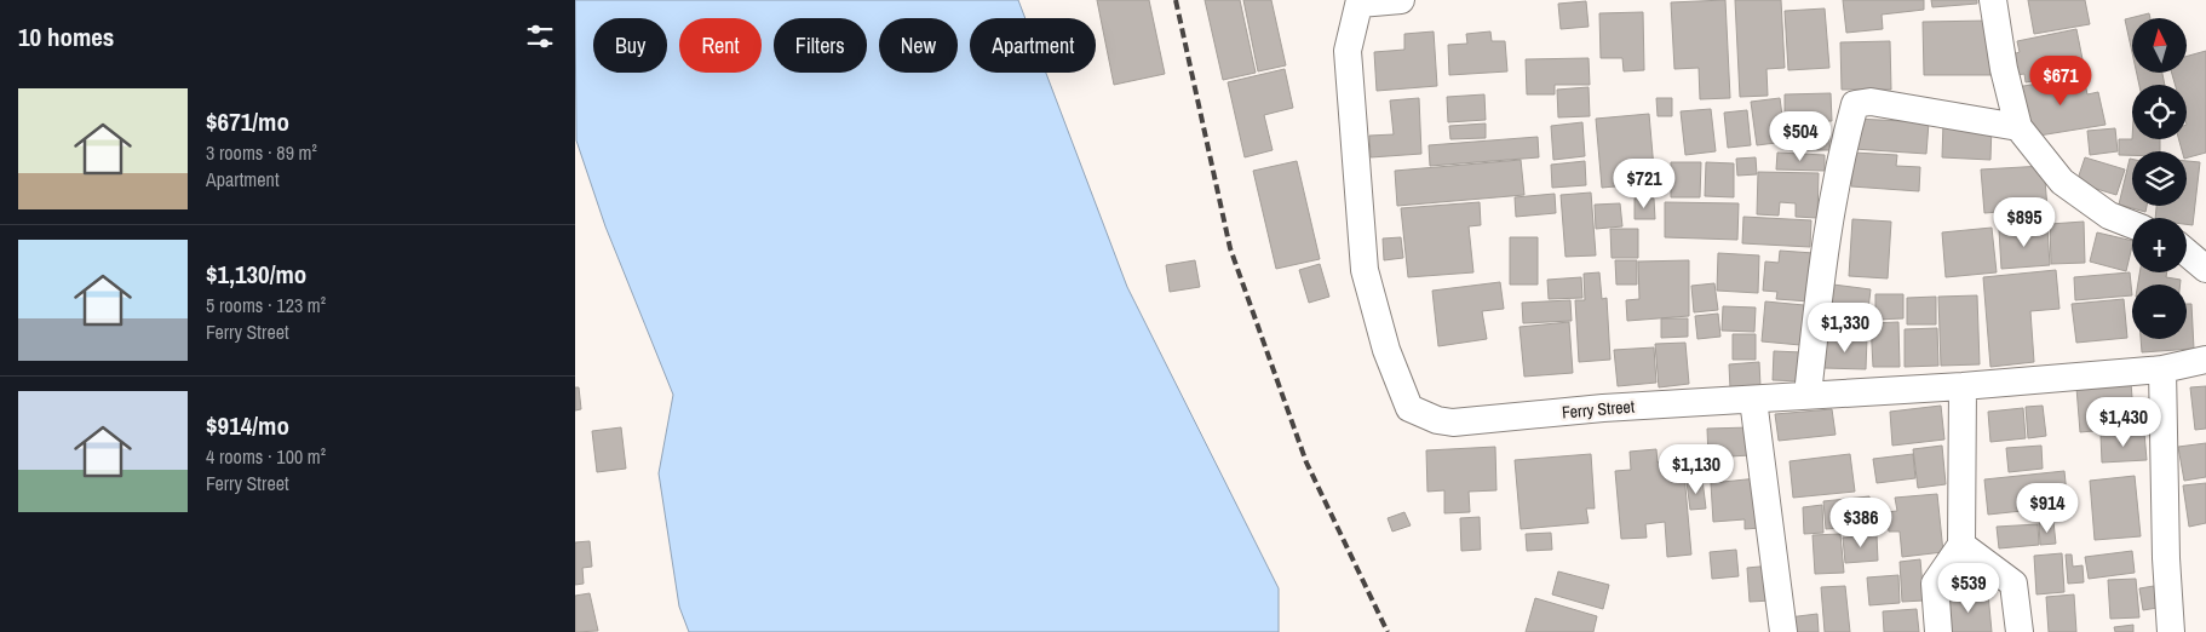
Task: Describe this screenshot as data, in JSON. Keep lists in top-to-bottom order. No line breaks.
{"streets":{"street":["Ferry Street"]},"north":"top","page":{"heading":"10 homes","map_buttons":["+","−"],"chip":["Buy","Rent","Filters","New","Apartment"],"price":["$671","$504","$721","$895","$1,330","$1,430","$1,130","$914","$386","$539"],"list":[{"name":"$671/mo","note":"3 rooms · 89 m² · Apartment"},{"name":"$1,130/mo","note":"5 rooms · 123 m² · Ferry Street"},{"name":"$914/mo","note":"4 rooms · 100 m² · Ferry Street"}]}}
